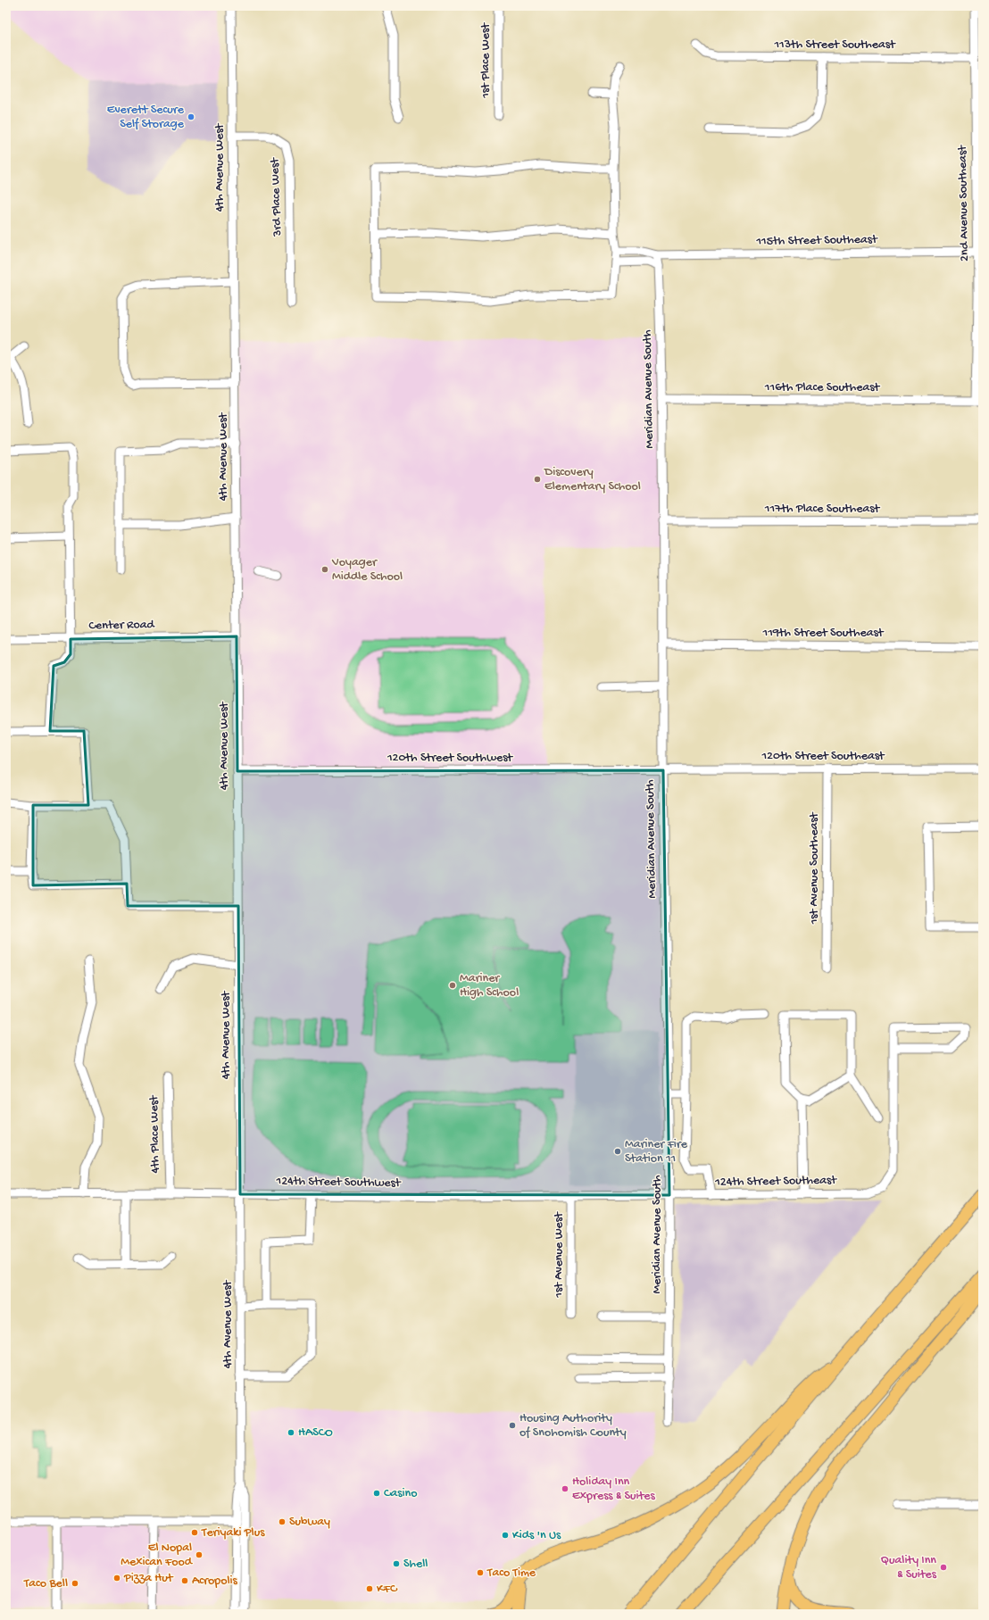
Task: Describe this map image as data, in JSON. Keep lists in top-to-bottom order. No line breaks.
{"streets":{"street":["113th Street Southeast","1st Place West","4th Avenue West","3rd Place West","2nd Avenue Southeast","115th Street Southeast","116th Place Southeast","Meridian Avenue South","117th Place Southeast","Center Road","119th Street Southeast","120th Street Southeast","120th Street Southwest","1st Avenue Southeast","4th Place West","124th Street Southeast","124th Street Southwest","1st Avenue West"]},"crossings":[["113th Street Southeast","2nd Avenue Southeast"],["4th Avenue West","3rd Place West"],["4th Avenue West","Center Road"],["4th Avenue West","120th Street Southwest"],["4th Avenue West","124th Street Southwest"],["2nd Avenue Southeast","115th Street Southeast"],["2nd Avenue Southeast","116th Place Southeast"],["115th Street Southeast","Meridian Avenue South"],["116th Place Southeast","Meridian Avenue South"],["Meridian Avenue South","117th Place Southeast"],["Meridian Avenue South","119th Street Southeast"],["Meridian Avenue South","120th Street Southeast"],["Meridian Avenue South","120th Street Southwest"],["Meridian Avenue South","124th Street Southeast"],["Meridian Avenue South","124th Street Southwest"],["120th Street Southeast","120th Street Southwest"],["120th Street Southeast","1st Avenue Southeast"],["4th Place West","124th Street Southwest"],["124th Street Southeast","124th Street Southwest"],["124th Street Southwest","1st Avenue West"]],"places":["Everett Secure Self Storage","Discovery Elementary School","Voyager Middle School","Mariner High School","Mariner Fire Station 11","Housing Authority of Snohomish County","HASCO","Holiday Inn Express & Suites","Casino","Subway","Teriyaki Plus","Kids 'n Us","El Nopal Mexican Food","Shell","Quality Inn & Suites","Taco Time","Pizza Hut","Acropolis","Taco Bell","KFC"]}
